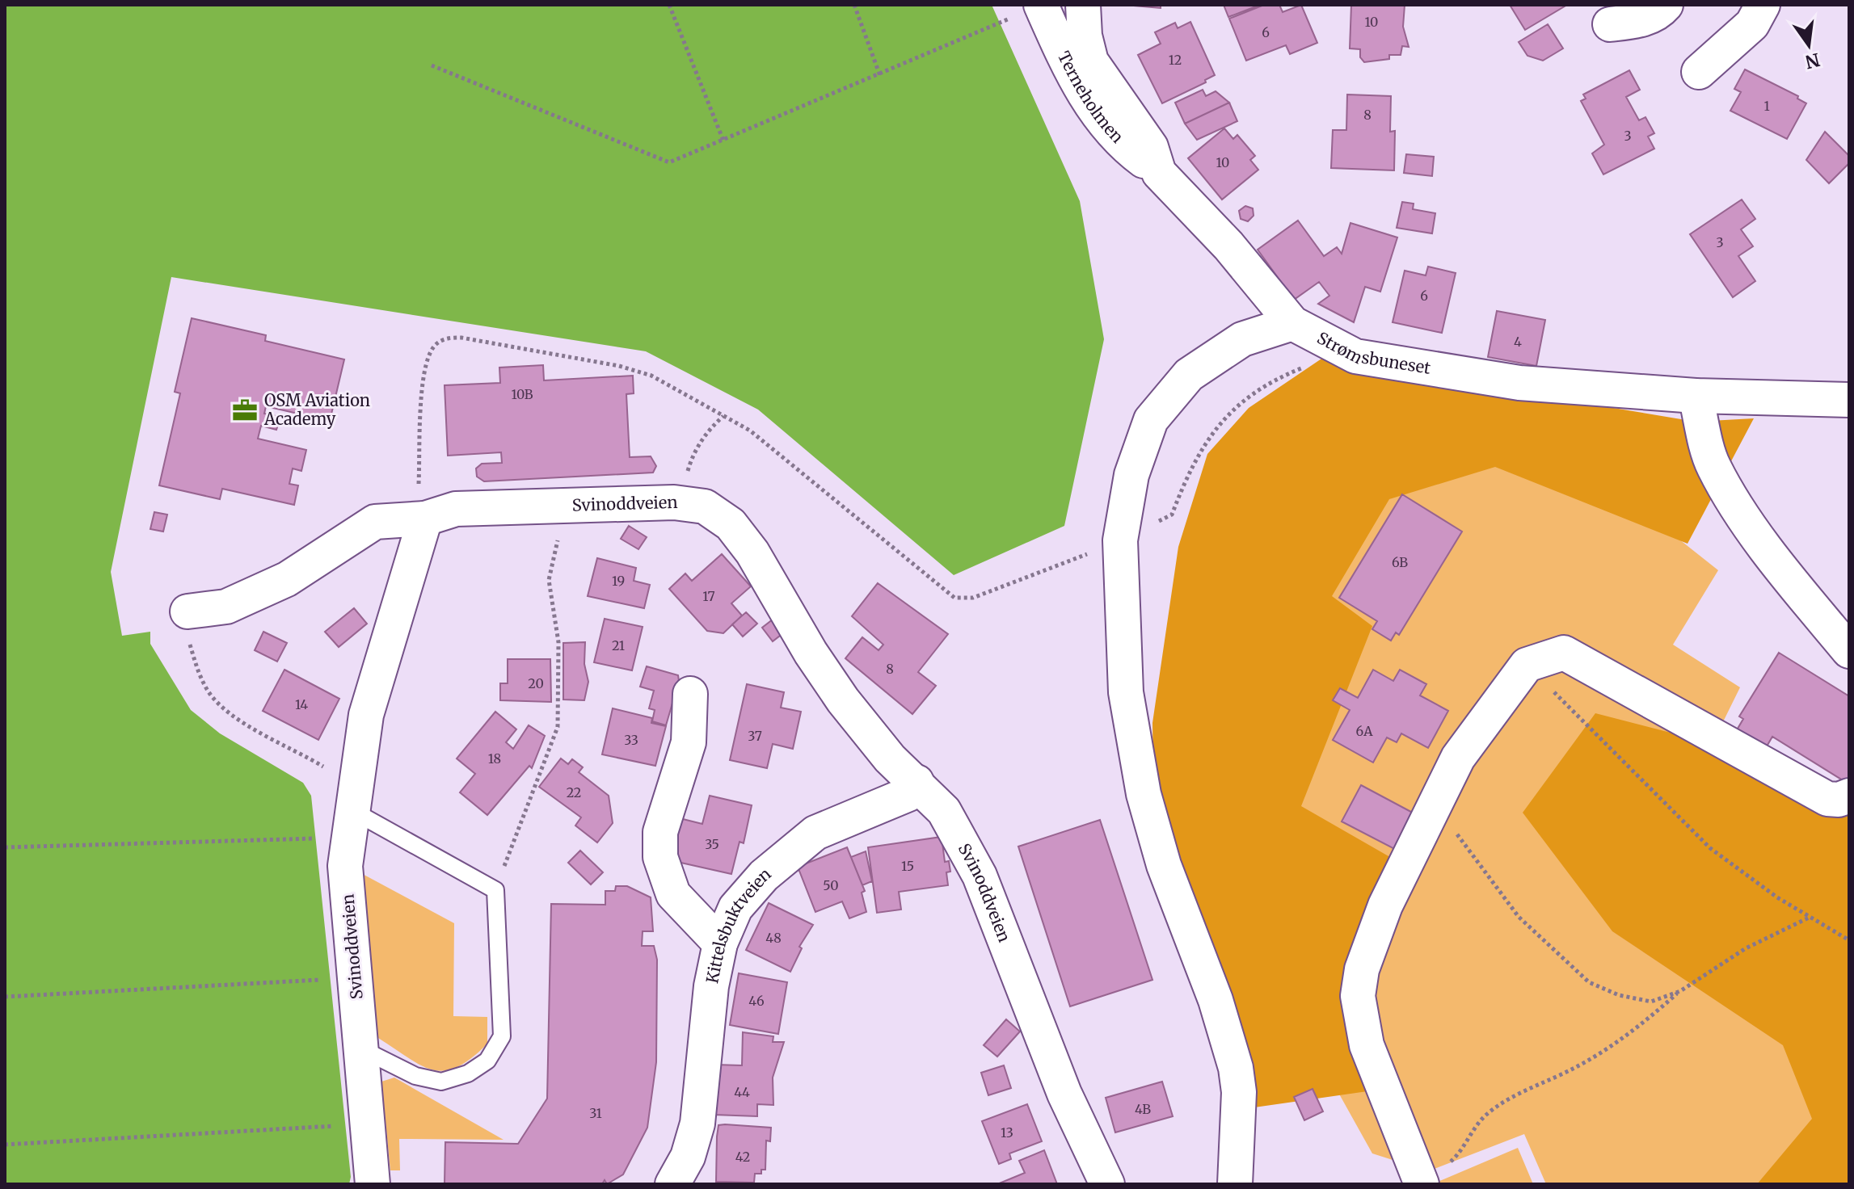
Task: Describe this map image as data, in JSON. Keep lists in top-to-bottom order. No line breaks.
{"streets":{"street":["Terneholmen","Strømsbuneset","Svinoddveien","Kittelsbuktveien"]},"crossings":[["Terneholmen","Strømsbuneset"],["Svinoddveien","Kittelsbuktveien"]],"places":{"office":["OSM Aviation Academy"]},"house_numbers":["10","6","12","1","8","3","10","3","6","4","10B","6B","19","17","21","8","20","14","6A","37","33","18","22","35","15","50","48","46","44","4B","31","13","42"],"north":"bottom"}
